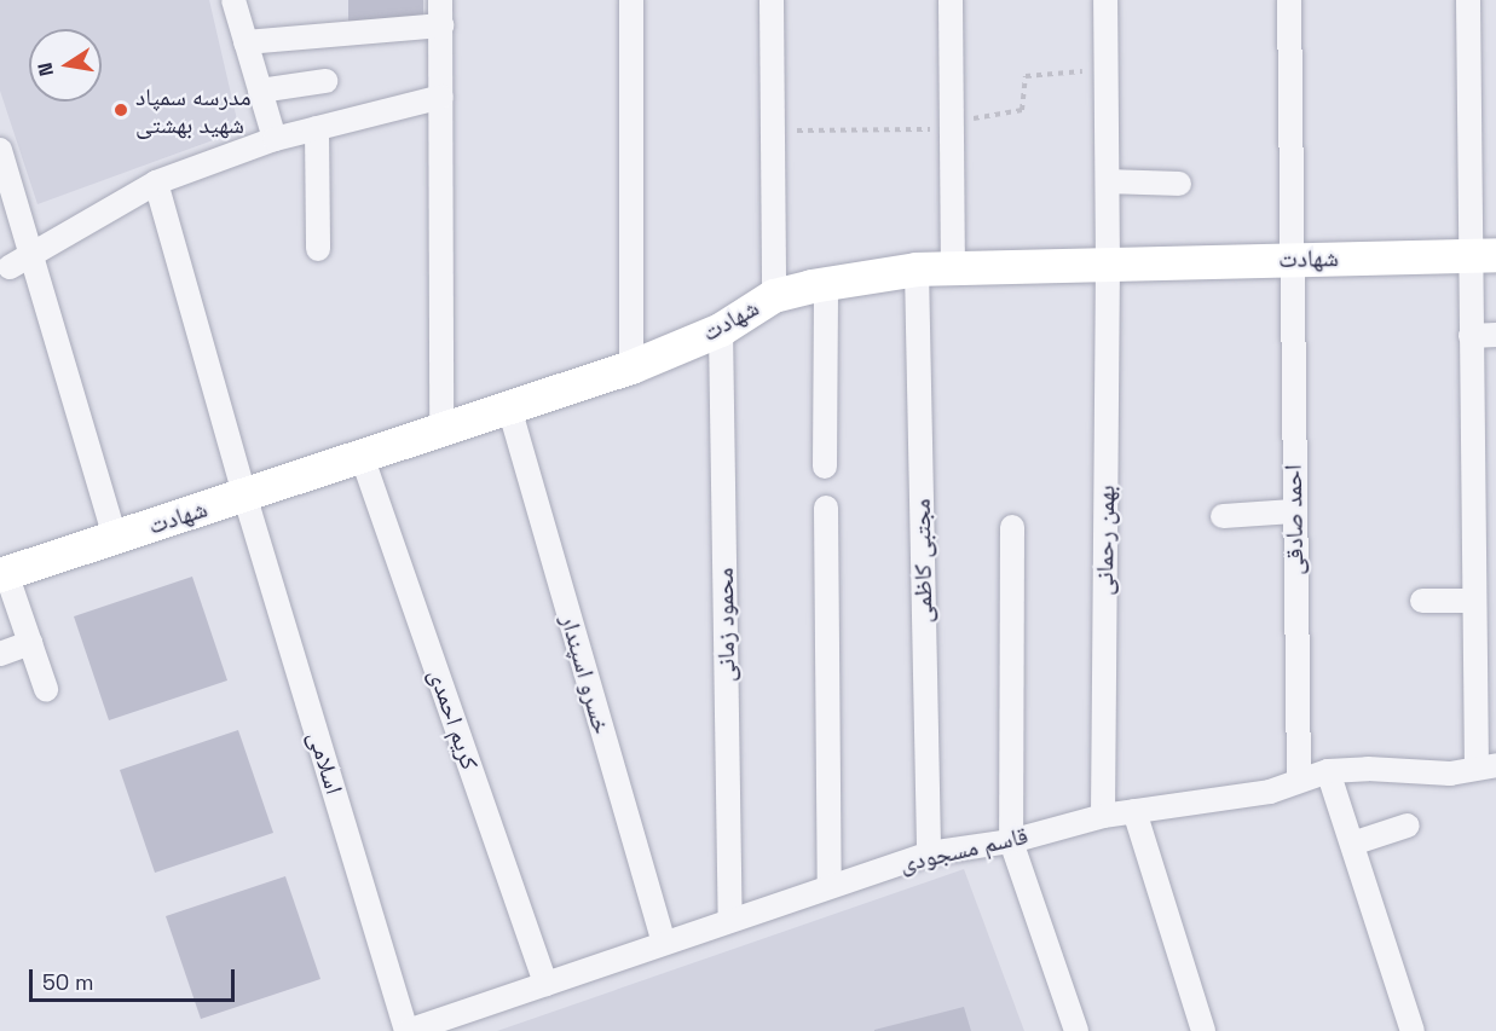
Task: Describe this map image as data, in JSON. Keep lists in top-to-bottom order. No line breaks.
{"streets":{"street":["شهادت","احمد صادقی","بهمن رحمانی","مجتبی کاظمی","محمود زمانی","خسرو اسپندار","کریم احمدی","اسلامی","قاسم مسجودی"]},"crossings":[["شهادت","احمد صادقی"],["شهادت","بهمن رحمانی"],["شهادت","مجتبی کاظمی"],["شهادت","محمود زمانی"],["شهادت","خسرو اسپندار"],["شهادت","کریم احمدی"],["شهادت","اسلامی"],["احمد صادقی","قاسم مسجودی"],["بهمن رحمانی","قاسم مسجودی"],["مجتبی کاظمی","قاسم مسجودی"],["محمود زمانی","قاسم مسجودی"],["خسرو اسپندار","قاسم مسجودی"],["کریم احمدی","قاسم مسجودی"],["اسلامی","قاسم مسجودی"]],"places":["مدرسه سمپاد شهید بهشتی"],"scale_bar":"50 m","north":"left"}
